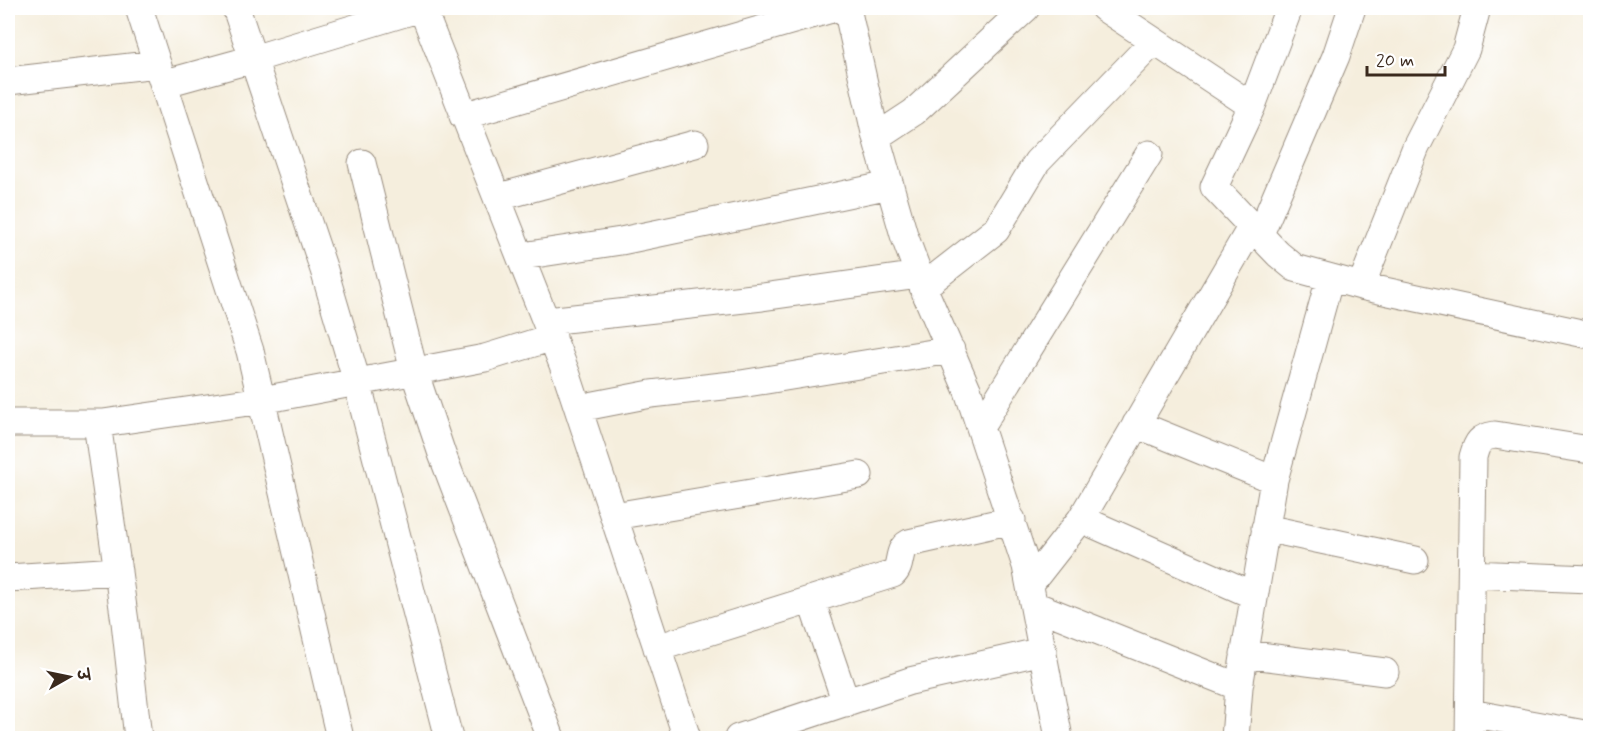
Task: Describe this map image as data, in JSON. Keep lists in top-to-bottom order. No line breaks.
{"scale_bar":"20 m","north":"right"}
